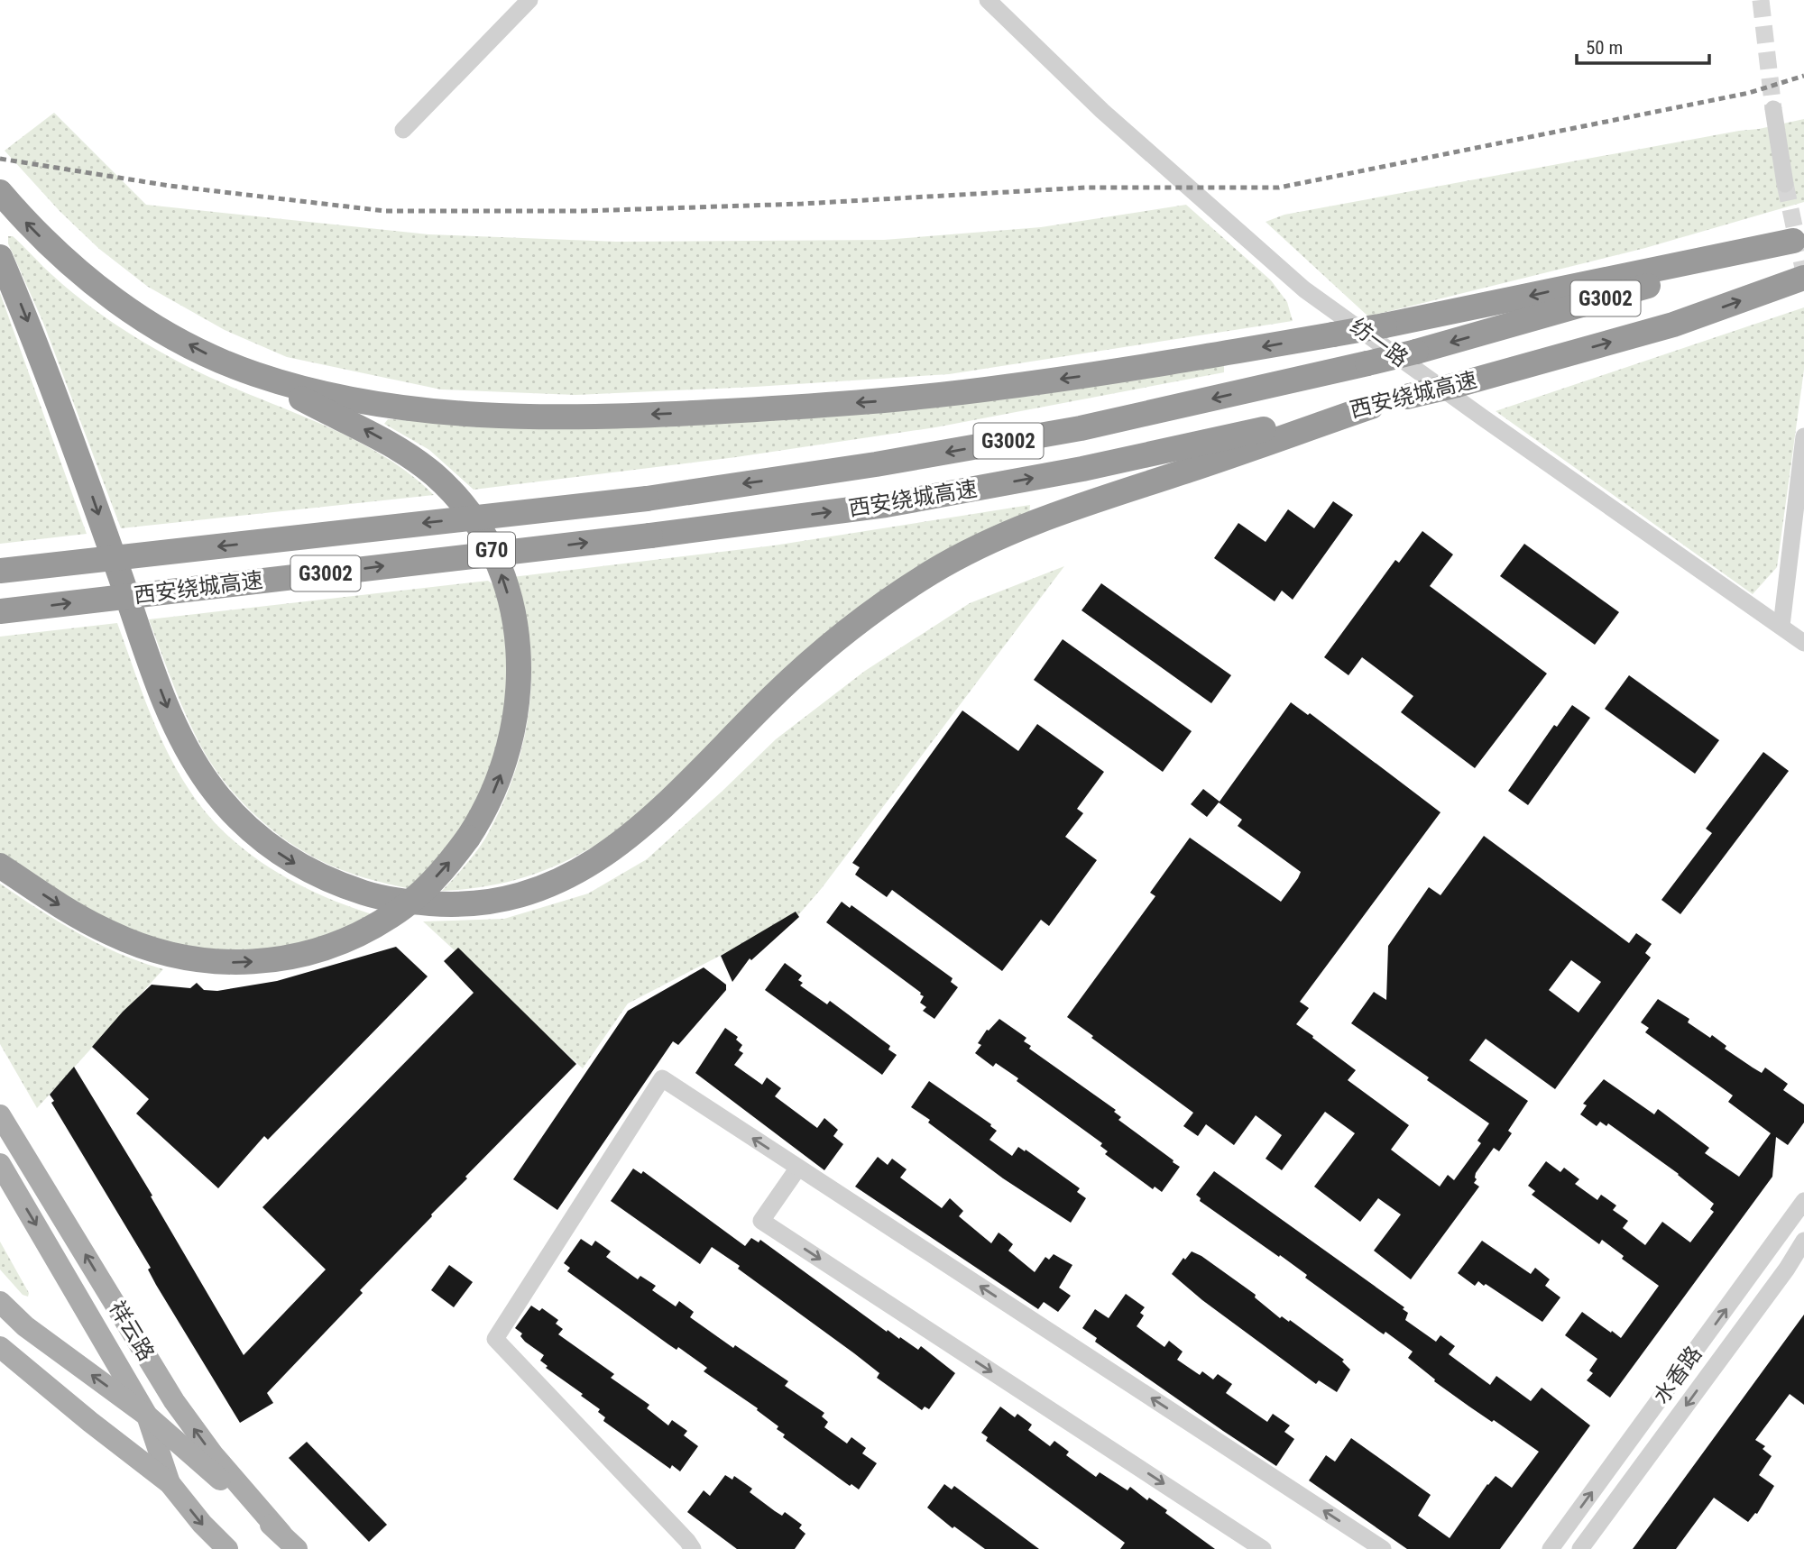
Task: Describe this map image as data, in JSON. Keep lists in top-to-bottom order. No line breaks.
{"streets":{"highway":["G3002","西安绕城高速","G70"],"main road":["祥云路"],"street":["纺一路","水香路"]},"scale_bar":"50 m"}
